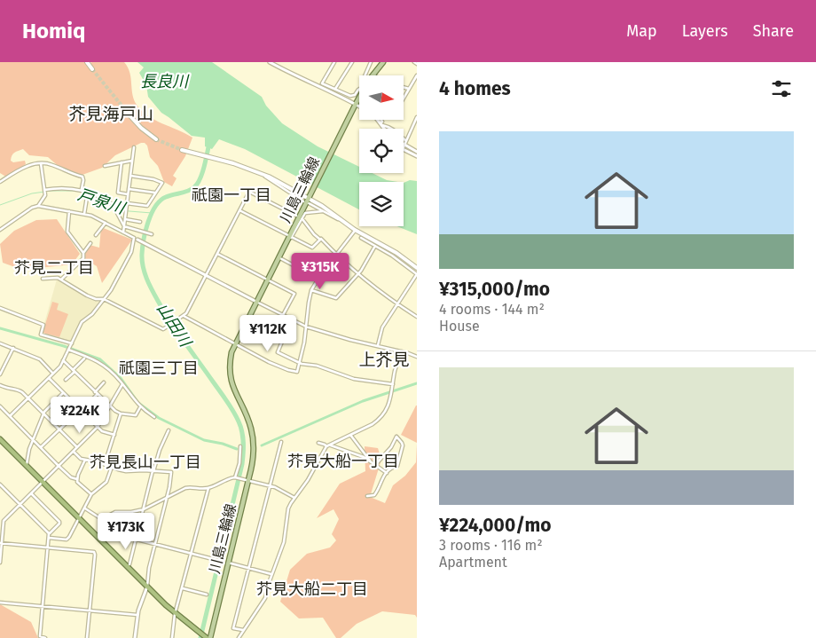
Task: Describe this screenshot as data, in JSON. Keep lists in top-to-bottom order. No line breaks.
{"streets":{"main road":["川島三輪線"]},"districts":["芥見海戸山","祇園一丁目","芥見二丁目","上芥見","祇園三丁目","芥見大船一丁目","芥見長山一丁目","芥見大船二丁目"],"water":["長良川","戸泉川","山田川"],"north":"right","page":{"header":"Homiq","nav":["Map","Layers","Share"],"heading":"4 homes","list":[{"name":"¥315,000/mo","note":"4 rooms · 144 m² · House"},{"name":"¥224,000/mo","note":"3 rooms · 116 m² · Apartment"}],"price":["¥315K","¥112K","¥224K","¥173K"]}}
